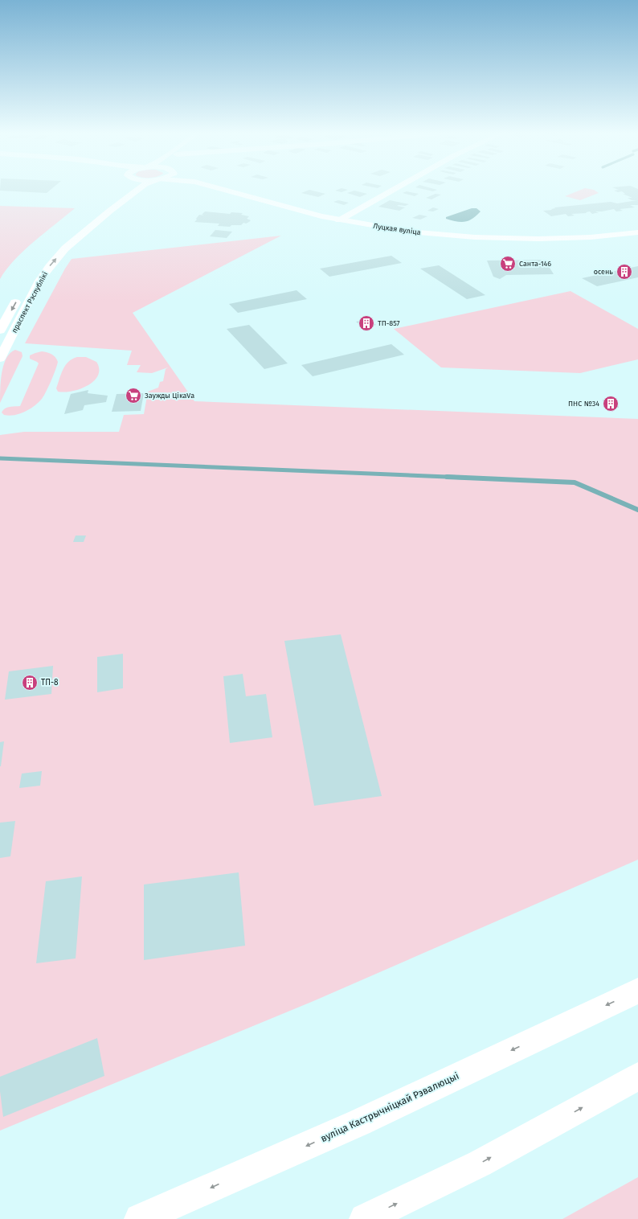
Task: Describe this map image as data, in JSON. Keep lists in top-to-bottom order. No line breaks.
{"streets":{"main road":["Луцкая вуліца","праспект Рэспублікі","вуліца Кастрычніцкай Рэвалюцыі"]},"places":{"supermarket":["Санта-146","Заужды ЦікаVа"],"building":["осень","ТП-857","ПНС №34","ТП-8"]}}
